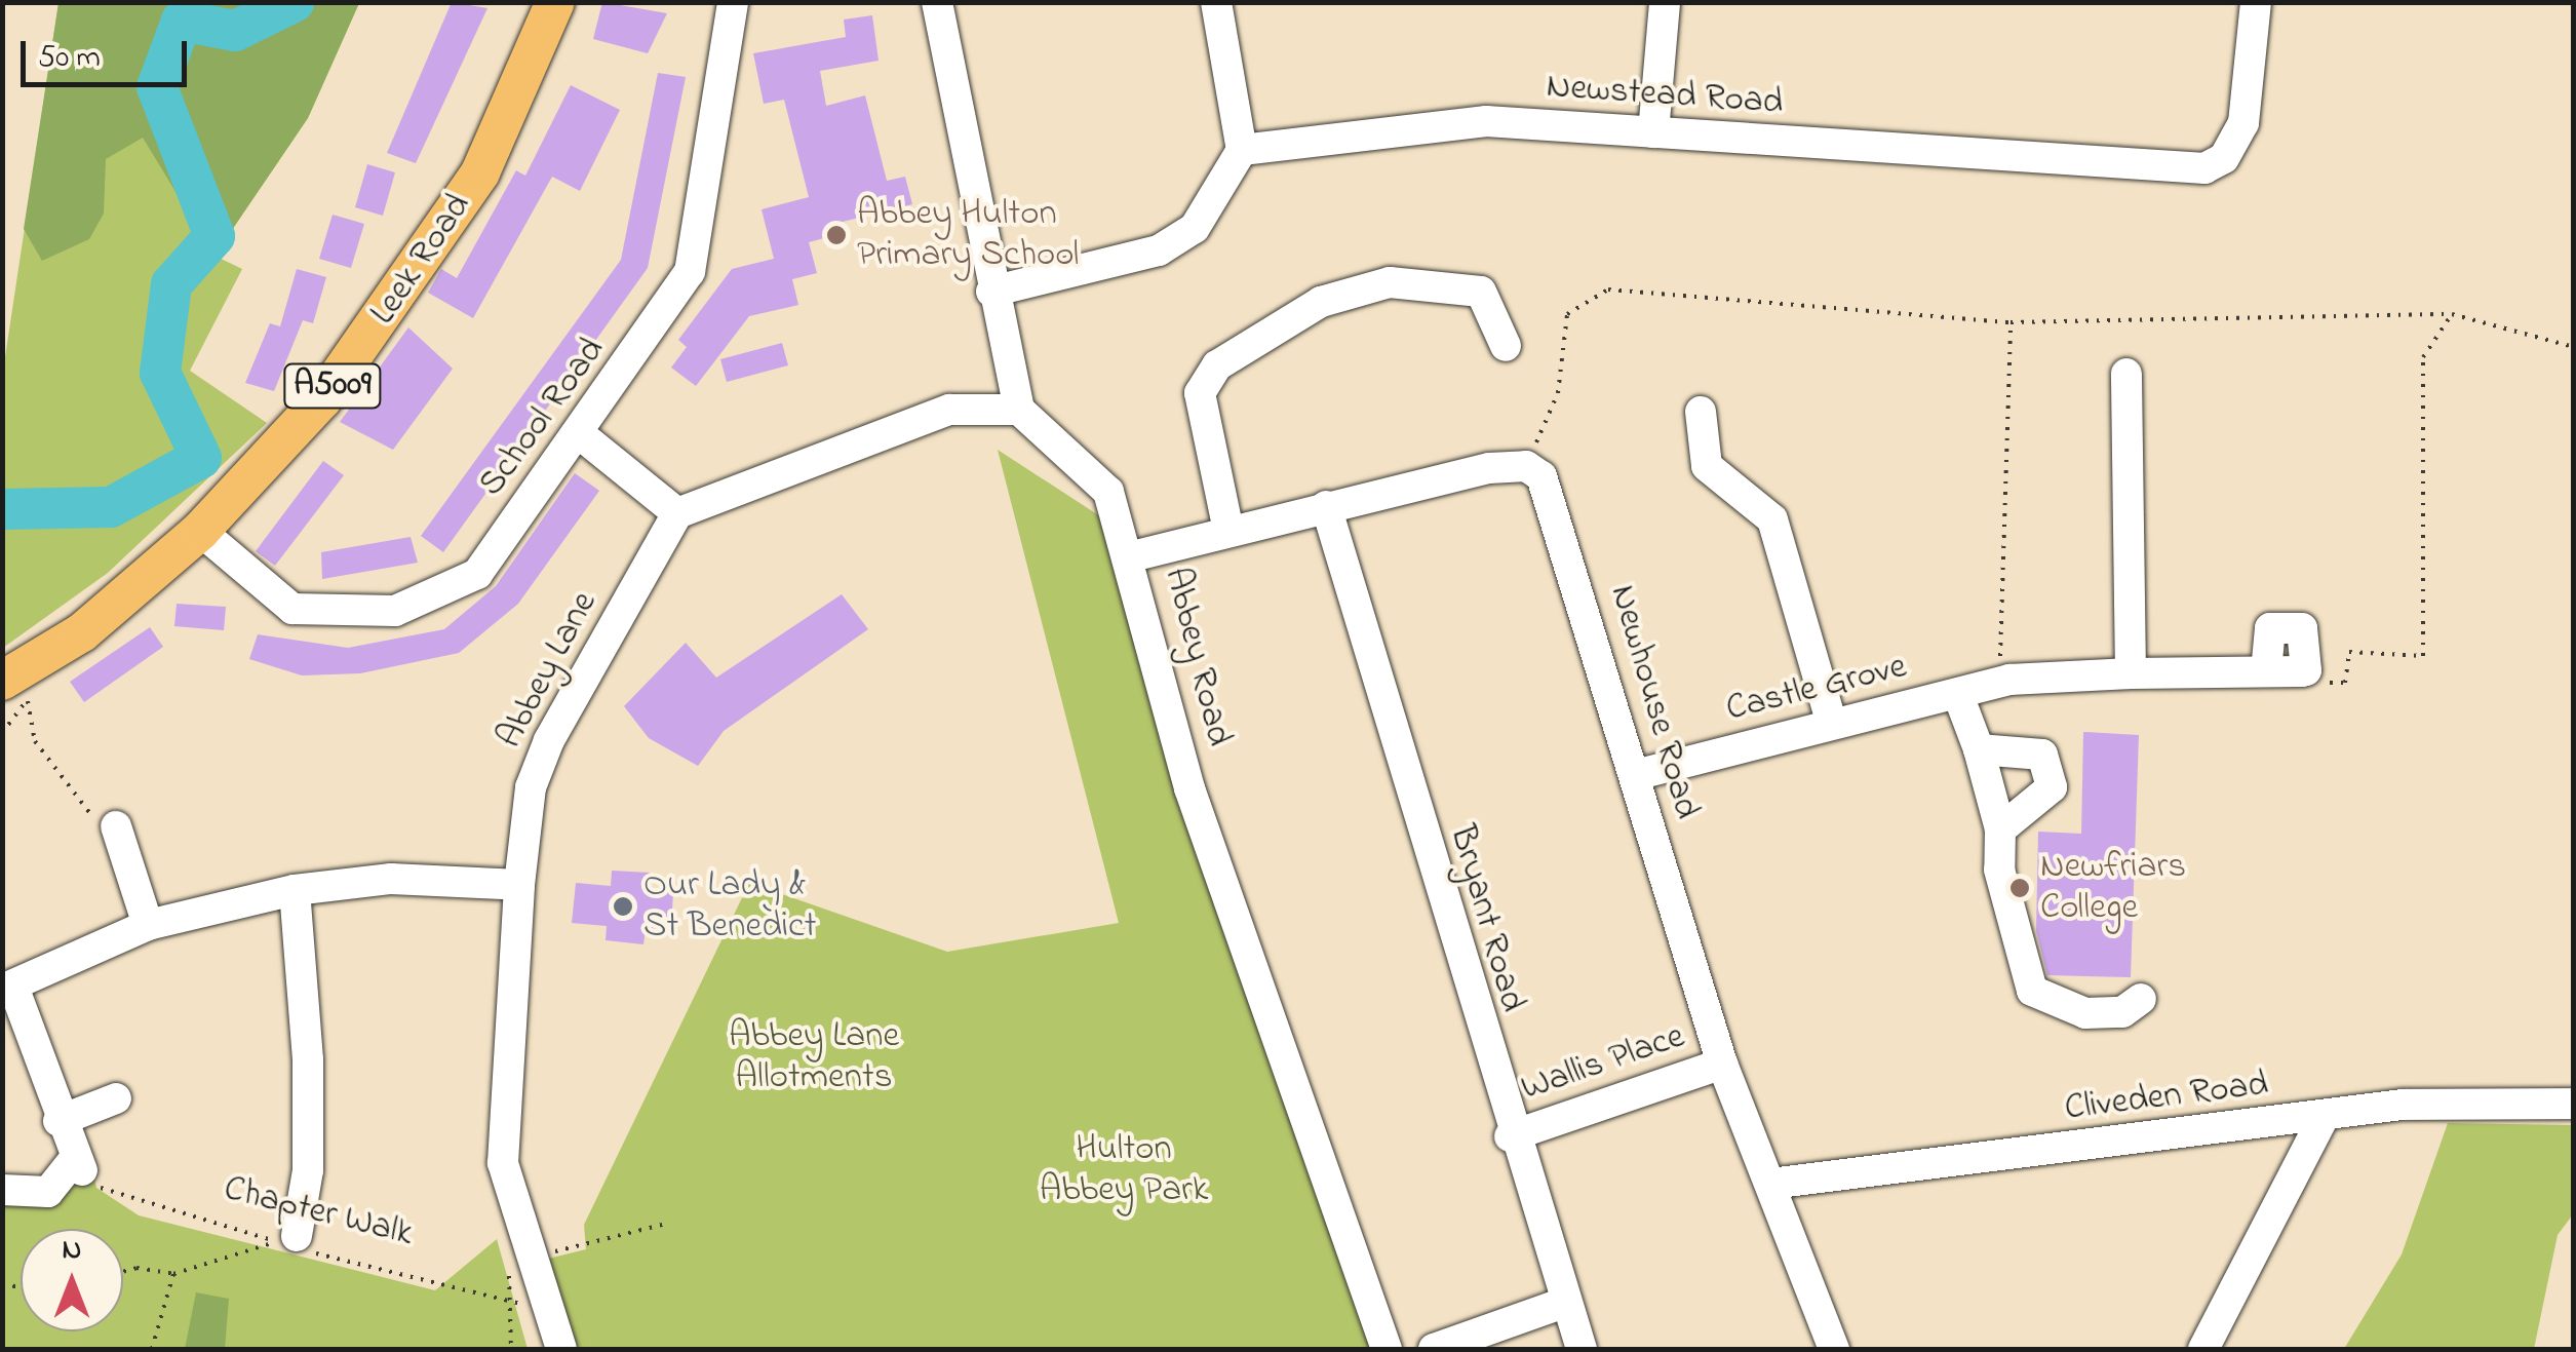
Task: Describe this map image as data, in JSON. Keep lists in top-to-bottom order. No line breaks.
{"streets":{"main road":["Leek Road","A5009"],"street":["Newstead Road","School Road","Abbey Road","Abbey Lane","Castle Grove","Newhouse Road","Bryant Road","Wallis Place","Cliveden Road"],"path":["Chapter Walk"]},"crossings":[["Leek Road","School Road"],["Abbey Lane","Chapter Walk"],["Castle Grove","Newhouse Road"],["Newhouse Road","Wallis Place"],["Newhouse Road","Cliveden Road"],["Bryant Road","Wallis Place"]],"parks":["Abbey Lane Allotments","Hulton Abbey Park"],"places":["Abbey Hulton Primary School","Newfriars College","Our Lady & St Benedict"],"scale_bar":"50 m","north":"top"}
